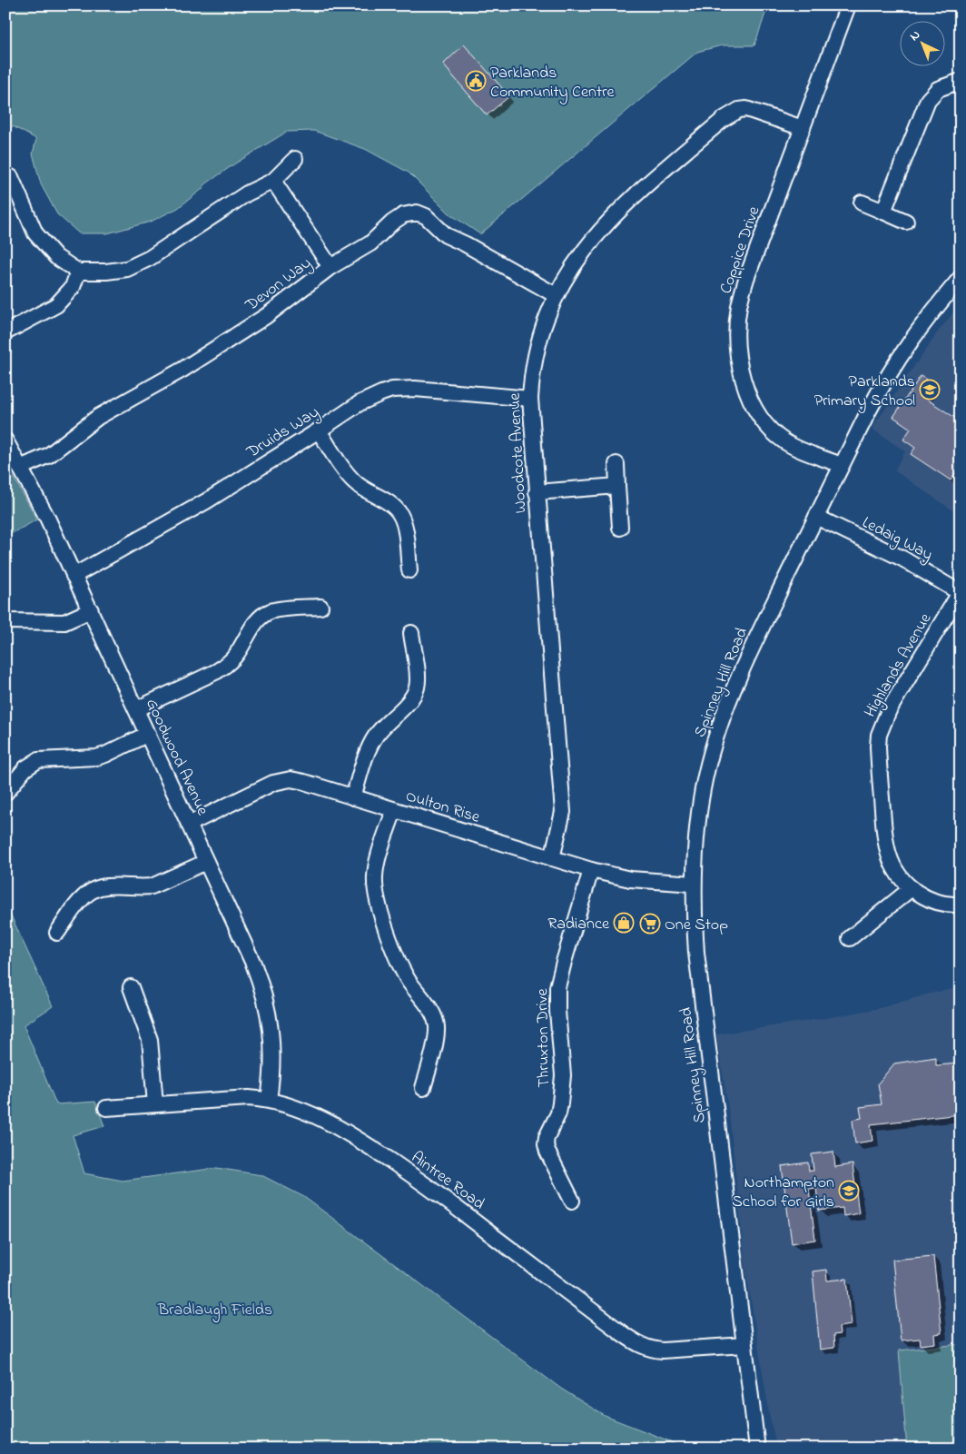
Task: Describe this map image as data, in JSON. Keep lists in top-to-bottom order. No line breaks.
{"streets":{"street":["Coppice Drive","Devon Way","Druids Way","Woodcote Avenue","Ledaig Way","Highlands Avenue","Spinney Hill Road","Goodwood Avenue","Oulton Rise","Thruxton Drive","Aintree Road"]},"crossings":[["Coppice Drive","Woodcote Avenue"],["Coppice Drive","Spinney Hill Road"],["Devon Way","Woodcote Avenue"],["Devon Way","Goodwood Avenue"],["Druids Way","Woodcote Avenue"],["Druids Way","Goodwood Avenue"],["Woodcote Avenue","Oulton Rise"],["Ledaig Way","Highlands Avenue"],["Ledaig Way","Spinney Hill Road"],["Spinney Hill Road","Oulton Rise"],["Spinney Hill Road","Aintree Road"],["Goodwood Avenue","Oulton Rise"],["Goodwood Avenue","Aintree Road"],["Oulton Rise","Thruxton Drive"]],"parks":["Bradlaugh Fields"],"places":{"public building":["Parklands Community Centre"],"school or university":["Parklands Primary School","Northampton School for Girls"],"shop":["Radiance"],"supermarket":["One Stop"]},"north":"top left"}
